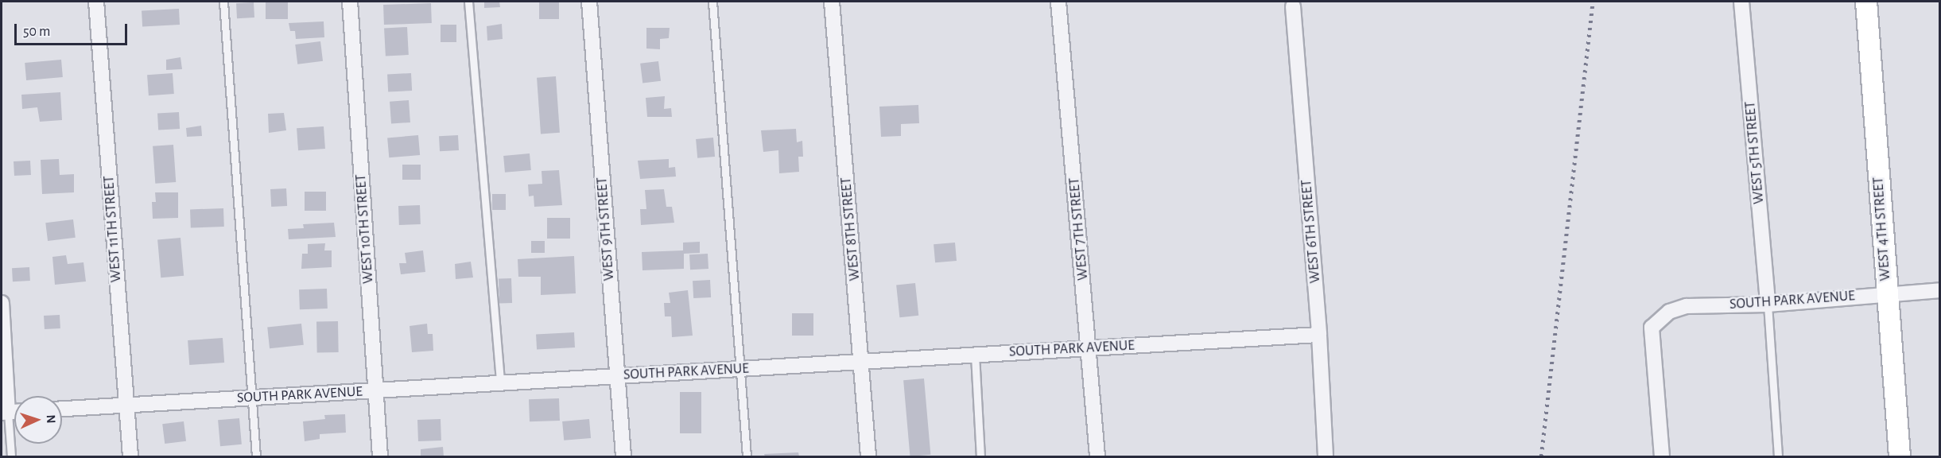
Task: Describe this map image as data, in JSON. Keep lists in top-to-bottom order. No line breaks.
{"streets":{"main road":["WEST 4TH STREET"],"street":["WEST 5TH STREET","WEST 11TH STREET","WEST 10TH STREET","WEST 9TH STREET","WEST 8TH STREET","WEST 7TH STREET","WEST 6TH STREET","SOUTH PARK AVENUE"]},"crossings":[["WEST 5TH STREET","SOUTH PARK AVENUE"],["WEST 11TH STREET","SOUTH PARK AVENUE"],["WEST 10TH STREET","SOUTH PARK AVENUE"],["WEST 9TH STREET","SOUTH PARK AVENUE"],["WEST 8TH STREET","SOUTH PARK AVENUE"],["WEST 7TH STREET","SOUTH PARK AVENUE"],["WEST 4TH STREET","SOUTH PARK AVENUE"],["WEST 6TH STREET","SOUTH PARK AVENUE"]],"scale_bar":"50 m","north":"right"}
